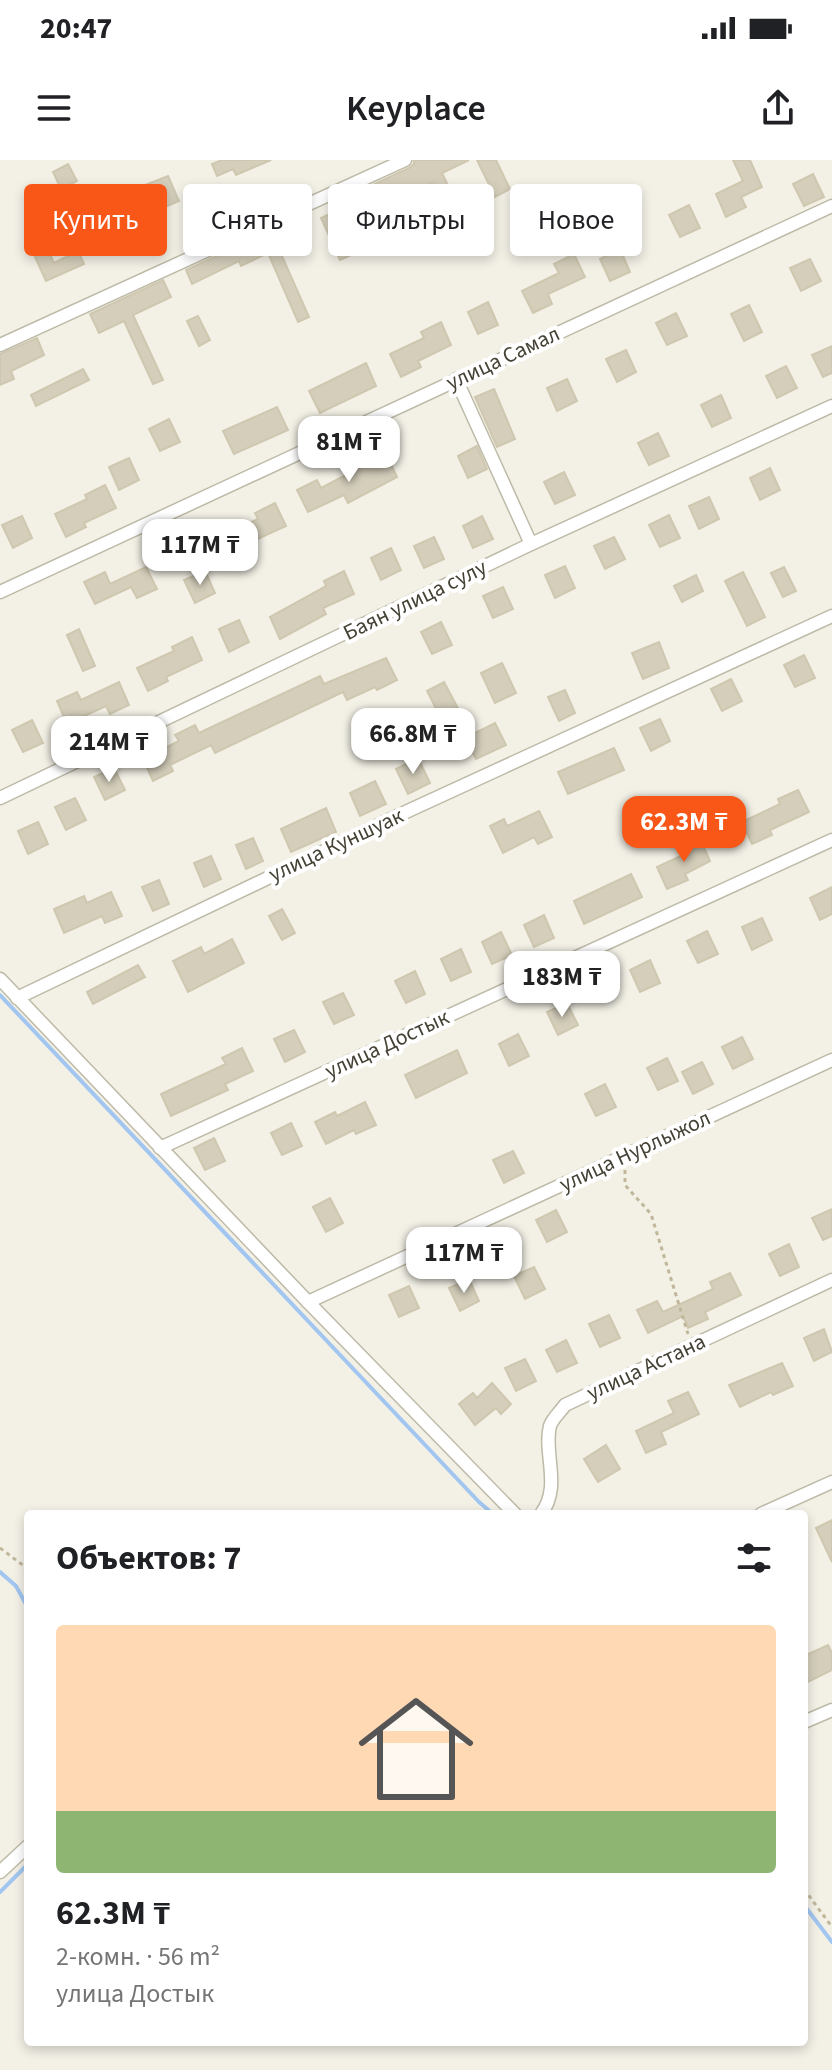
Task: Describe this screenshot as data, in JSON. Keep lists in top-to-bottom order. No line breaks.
{"streets":{"street":["улица Самал","Баян улица сулу","улица Куншуак","улица Достык","улица Нурлыжол","улица Астана"]},"page":{"status":"20:47","header":"Keyplace","chip":["Купить","Снять","Фильтры","Новое"],"price":["81M ₸","117M ₸","66.8M ₸","214M ₸","62.3M ₸","183M ₸","117M ₸"],"heading":"Объектов: 7","list":[{"name":"62.3M ₸","note":"2-комн. · 56 m² · улица Достык"}]}}
